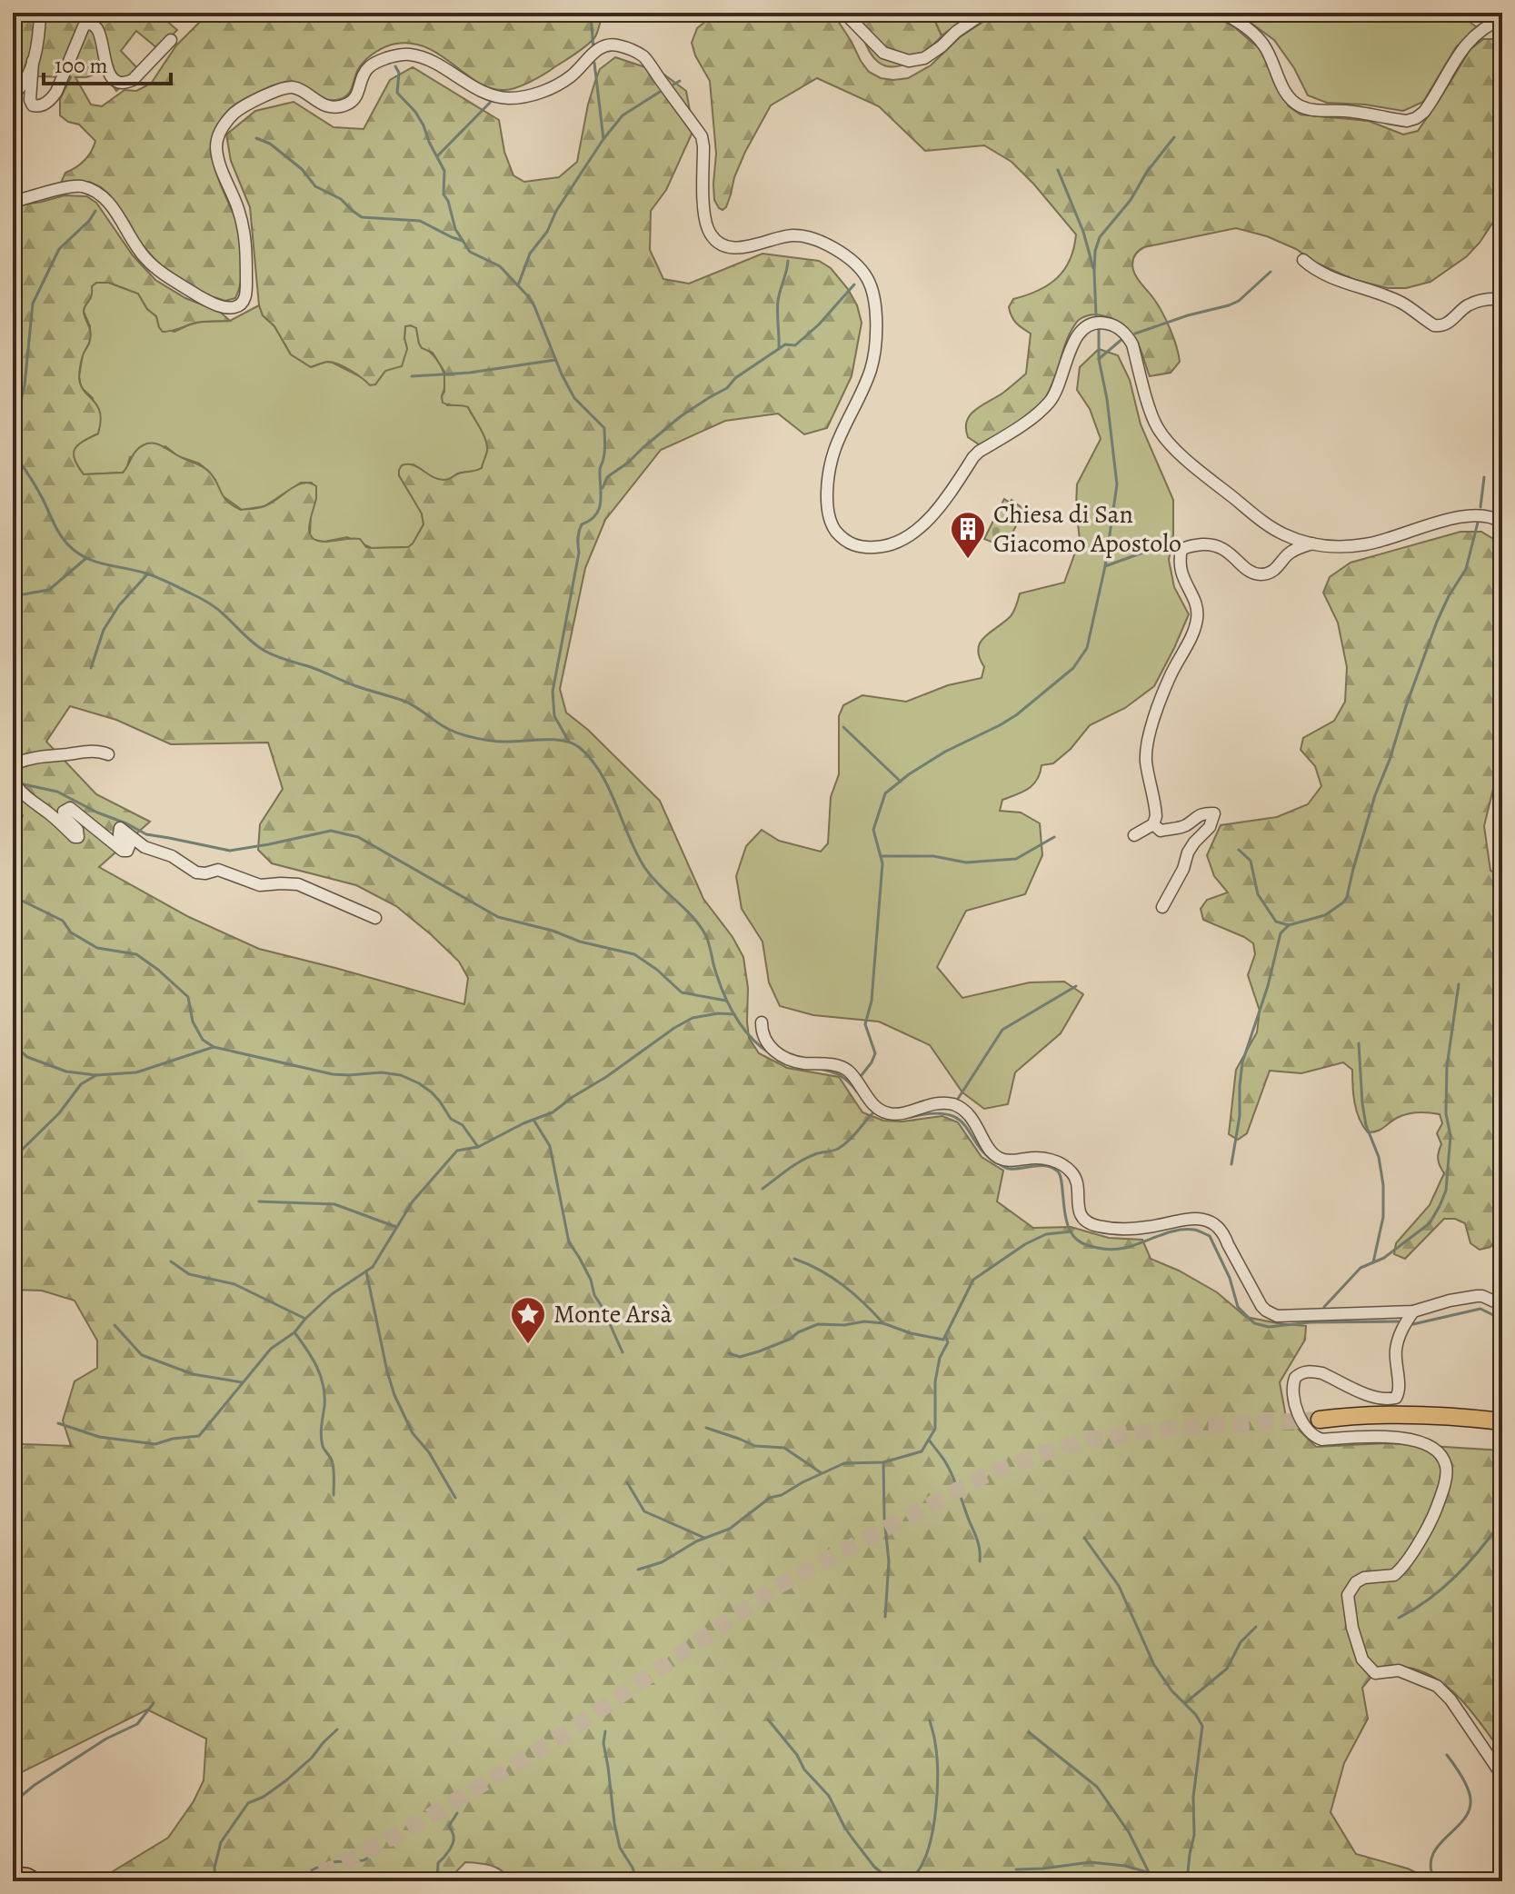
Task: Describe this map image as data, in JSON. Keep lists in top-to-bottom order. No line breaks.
{"places":{"building":["Chiesa di San Giacomo Apostolo"],"place":["Monte Arsà"]},"scale_bar":"100 m"}
